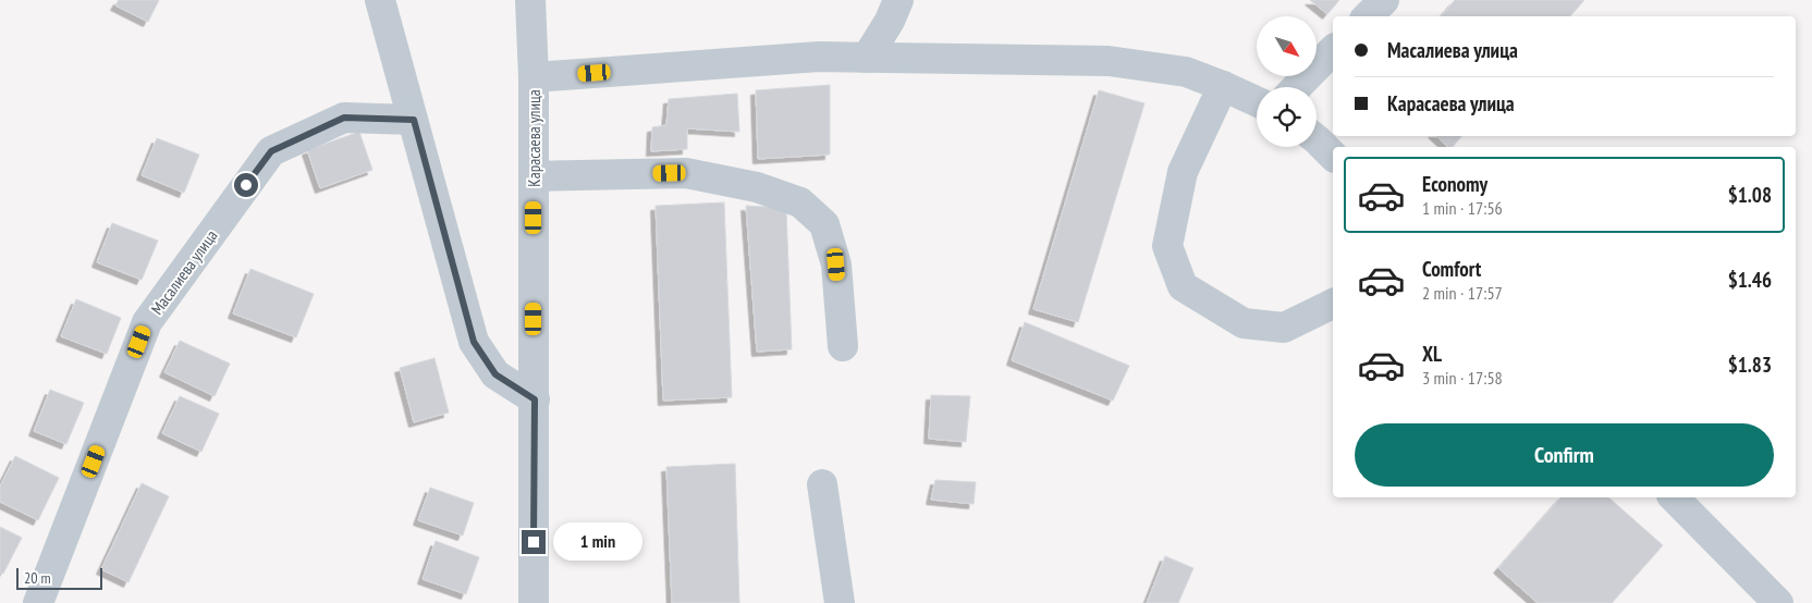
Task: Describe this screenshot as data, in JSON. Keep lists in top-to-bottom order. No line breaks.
{"streets":{"street":["Карасаева улица","Масалиева улица"]},"scale_bar":"20 m","north":"bottom right","page":{"banner":["Масалиева улица","Карасаева улица"],"list":[{"name":"Economy","note":"1 min · 17:56","value":"$1.08"},{"name":"Comfort","note":"2 min · 17:57","value":"$1.46"},{"name":"XL","note":"3 min · 17:58","value":"$1.83"}],"buttons":"Confirm","bubble":"1 min","scale":"20 m"}}
